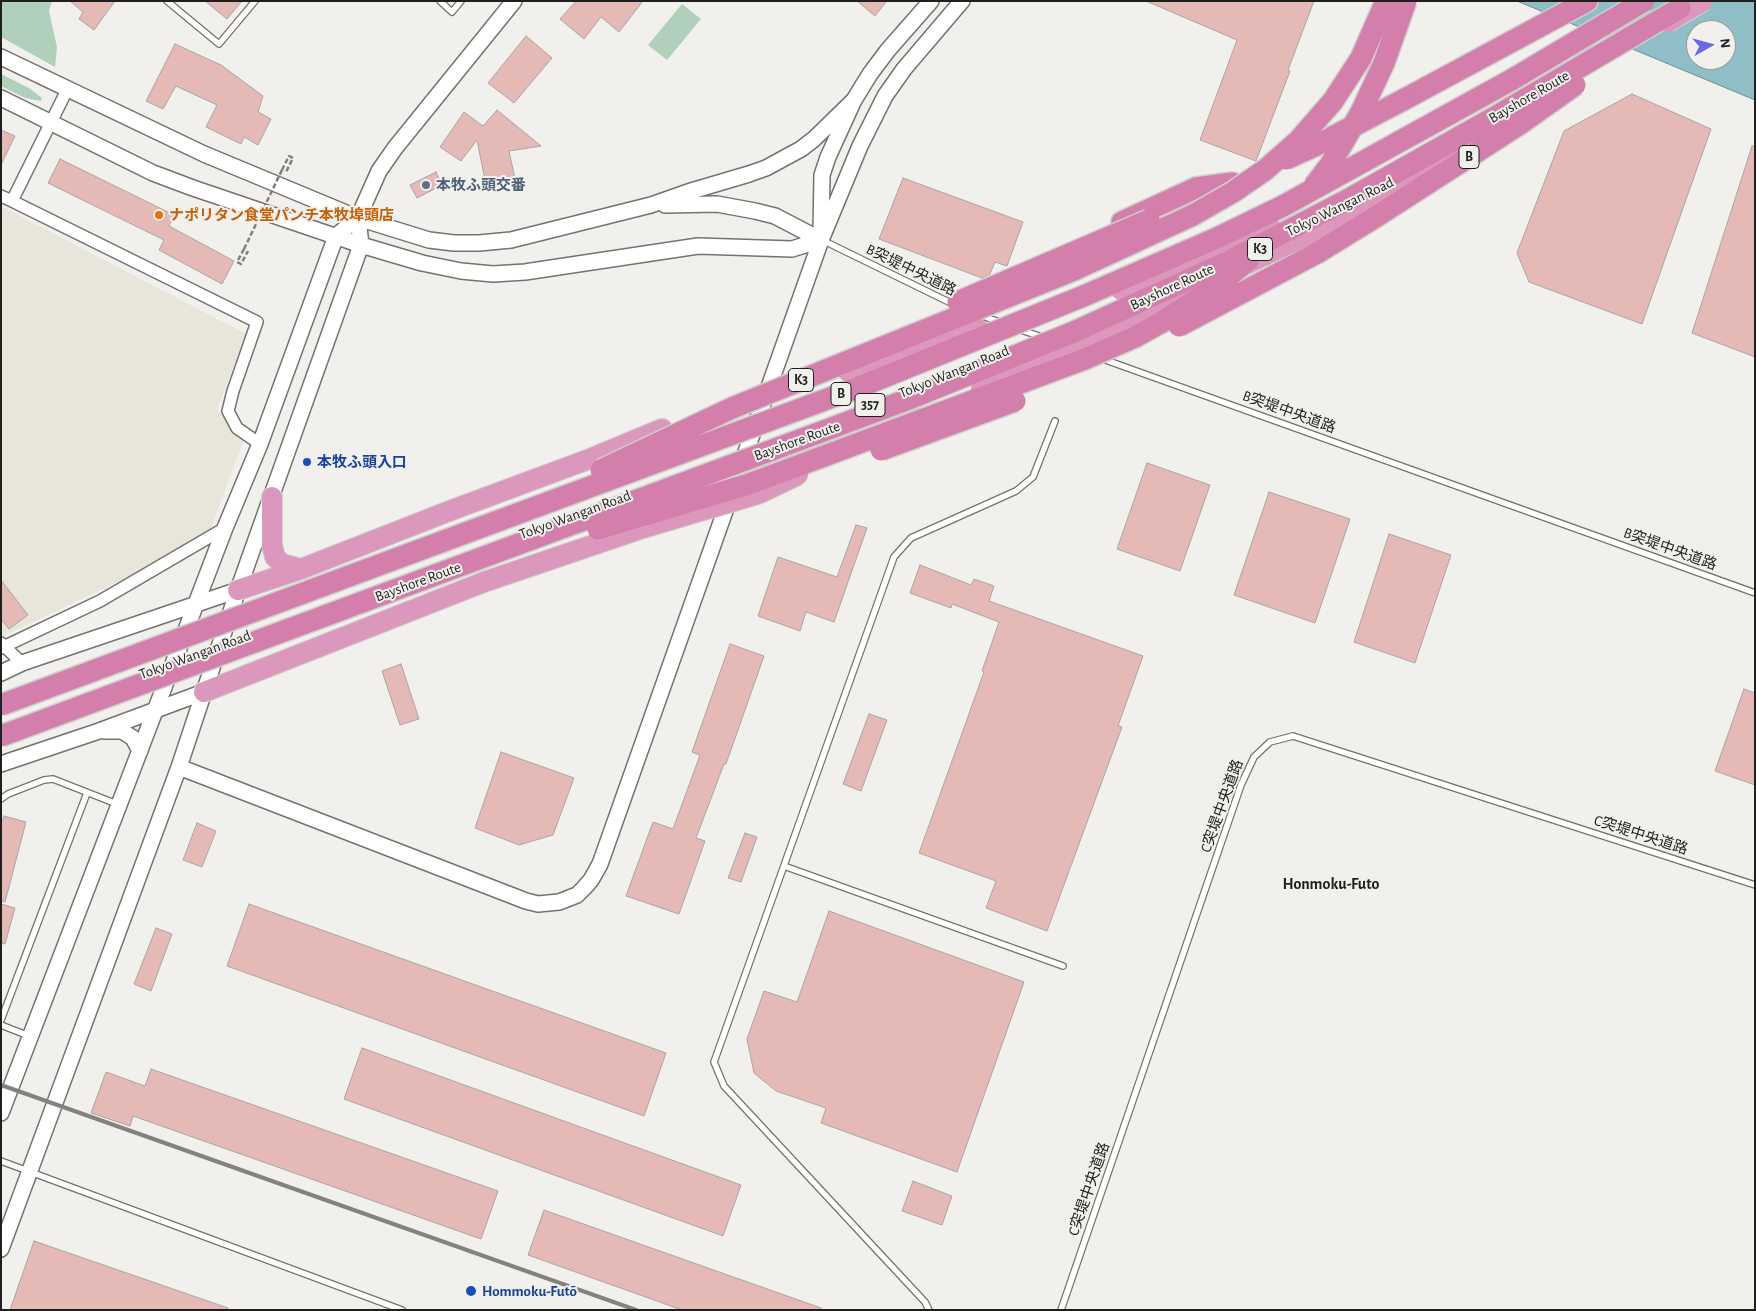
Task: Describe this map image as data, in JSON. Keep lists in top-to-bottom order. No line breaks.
{"streets":{"highway":["Bayshore Route","B","Tokyo Wangan Road","K3","357"],"lane":["B突堤中央道路","C突堤中央道路"]},"crossings":[["Bayshore Route","B"],["Bayshore Route","Tokyo Wangan Road"],["Bayshore Route","K3"],["B","Tokyo Wangan Road"]],"districts":["Honmoku-Futo"],"places":["本牧ふ頭交番","ナポリタン食堂パンチ本牧埠頭店","本牧ふ頭入口","Hommoku-Futō"],"north":"right"}
